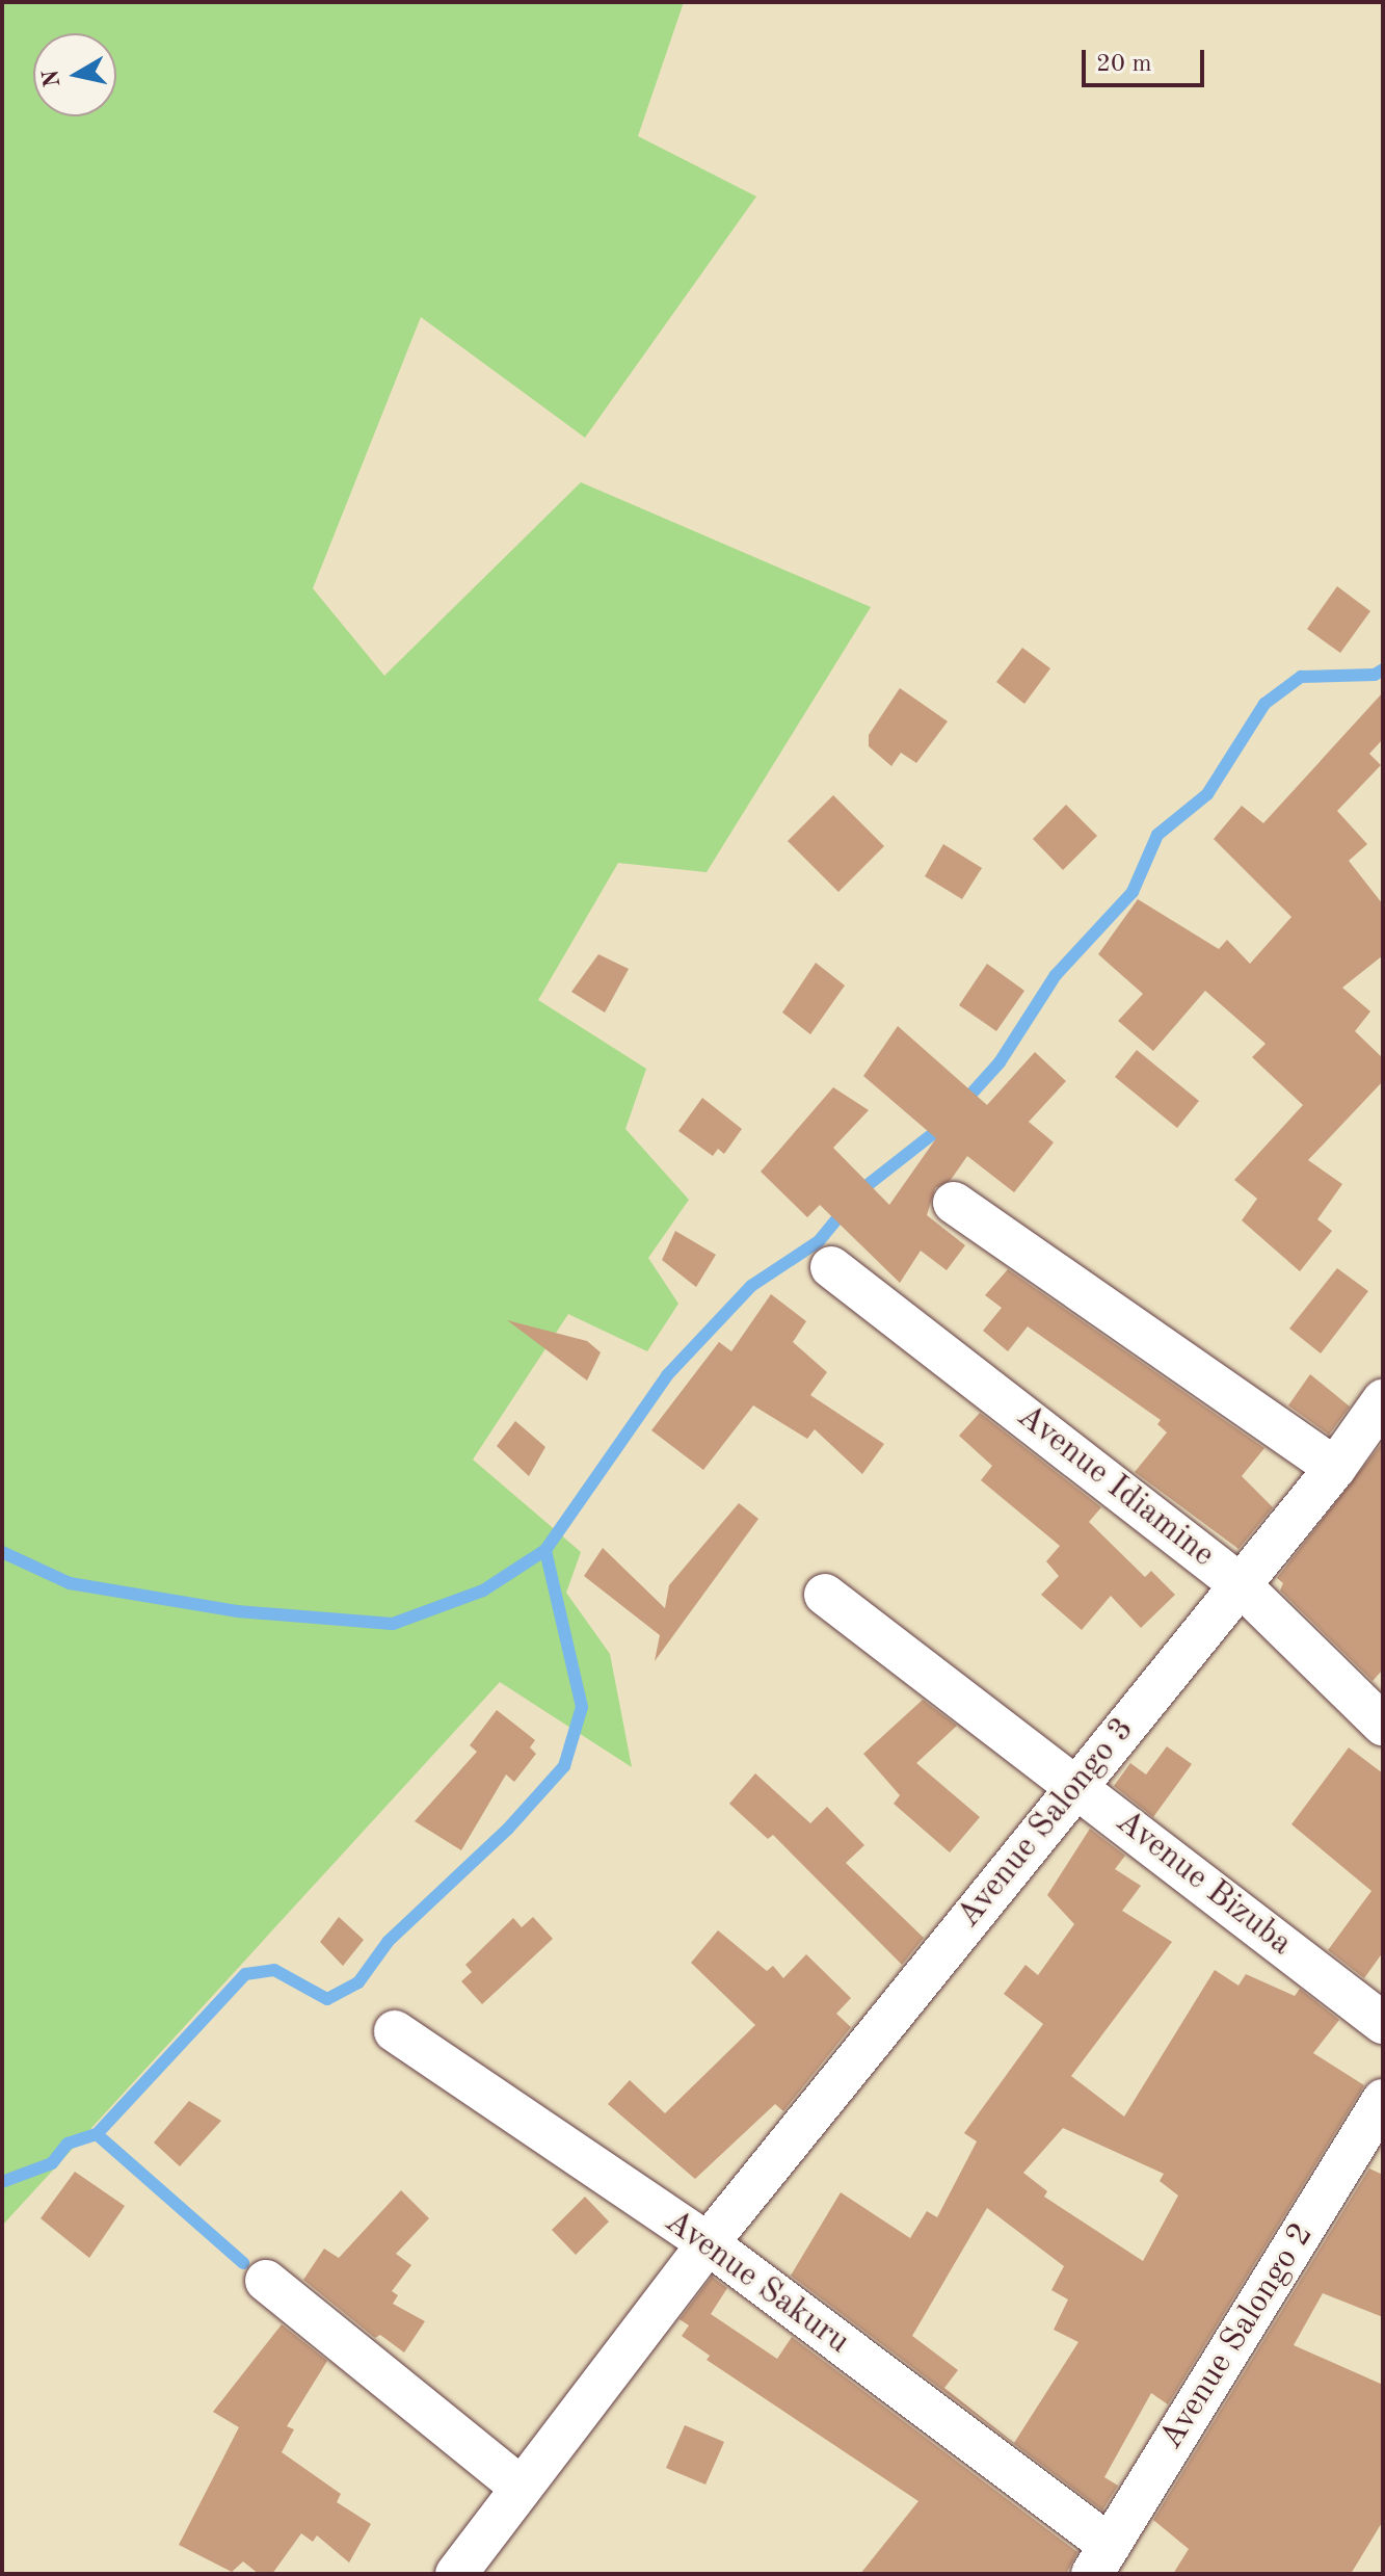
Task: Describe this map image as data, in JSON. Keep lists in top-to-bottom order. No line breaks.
{"streets":{"street":["Avenue Idiamine","Avenue Salongo 3","Avenue Bizuba","Avenue Sakuru","Avenue Salongo 2"]},"crossings":[["Avenue Idiamine","Avenue Salongo 3"],["Avenue Salongo 3","Avenue Bizuba"],["Avenue Salongo 3","Avenue Sakuru"],["Avenue Sakuru","Avenue Salongo 2"]],"scale_bar":"20 m","north":"left"}
